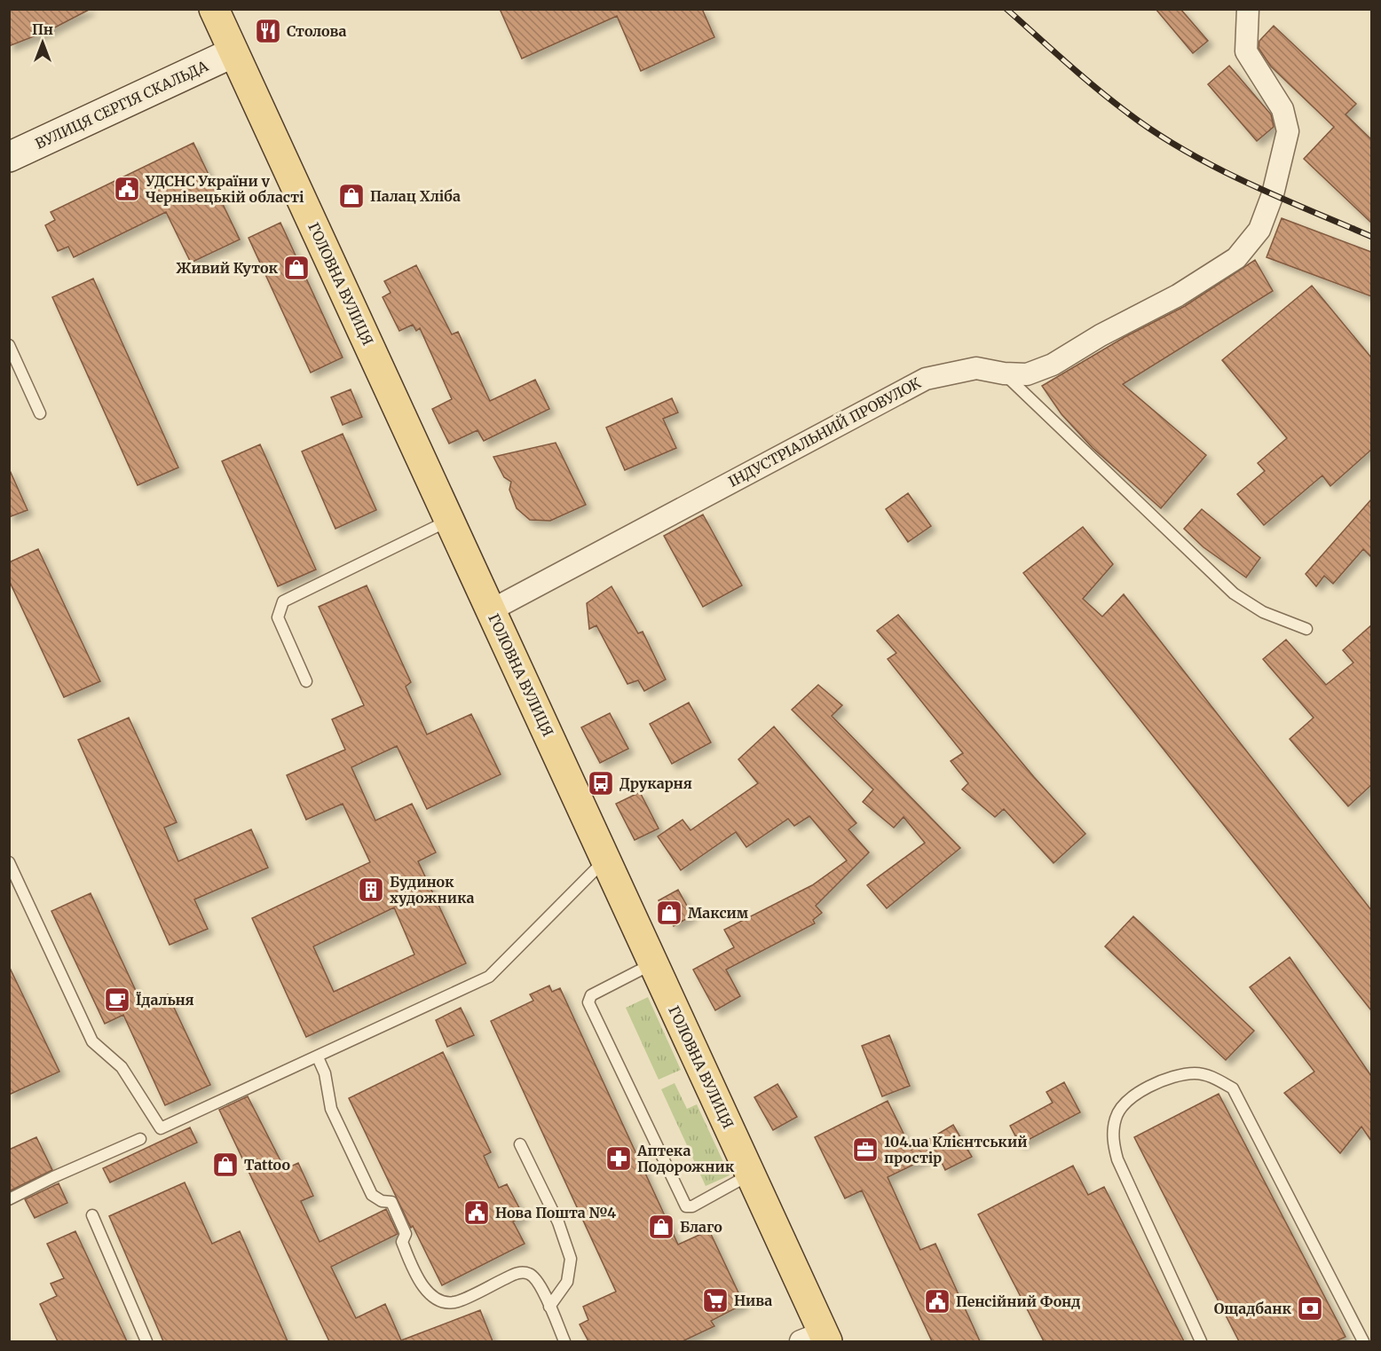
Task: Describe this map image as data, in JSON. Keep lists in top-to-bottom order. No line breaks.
{"streets":{"main road":["ВУЛИЦЯ СЕРГІЯ СКАЛЬДА","ГОЛОВНА ВУЛИЦЯ"],"street":["ІНДУСТРІАЛЬНИЙ ПРОВУЛОК"]},"crossings":[["ВУЛИЦЯ СЕРГІЯ СКАЛЬДА","ГОЛОВНА ВУЛИЦЯ"],["ГОЛОВНА ВУЛИЦЯ","ІНДУСТРІАЛЬНИЙ ПРОВУЛОК"]],"places":{"restaurant":["Столова"],"public building":["УДСНС України у Чернівецькій області","Нова Пошта №4","Пенсійний Фонд"],"shop":["Палац Хліба","Живий Куток","Максим","Tattoo","Благо"],"bus stop":["Друкарня"],"building":["Будинок художника"],"cafe":["Їдальня"],"office":["104.ua Клієнтський простір"],"pharmacy":["Аптека Подорожник"],"supermarket":["Нива"],"bank":["Ощадбанк"]},"north":"top"}
